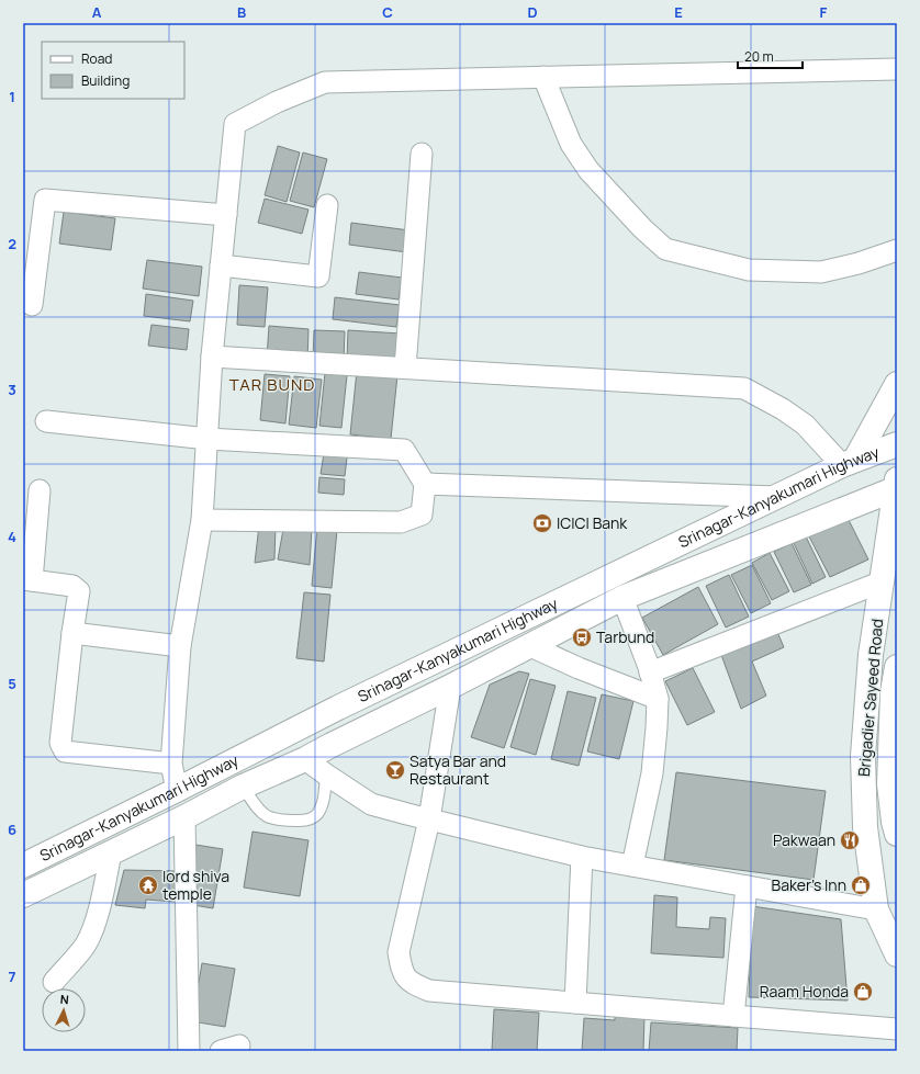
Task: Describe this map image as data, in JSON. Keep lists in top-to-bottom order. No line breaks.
{"streets":{"highway":["Srinagar-Kanyakumari Highway","Brigadier Sayeed Road"]},"crossings":[["Srinagar-Kanyakumari Highway","Brigadier Sayeed Road"]],"districts":["TAR BUND"],"places":{"bank":["ICICI Bank"],"bus stop":["Tarbund"],"bar":["Satya Bar and Restaurant"],"restaurant":["Pakwaan"],"temple":["lord shiva temple"],"shop":["Baker's Inn","Raam Honda"]},"legend":["Road","Building"],"scale_bar":"20 m","north":"top","grid":{"columns":["A","B","C","D","E","F"],"rows":["1","2","3","4","5","6","7"]}}
